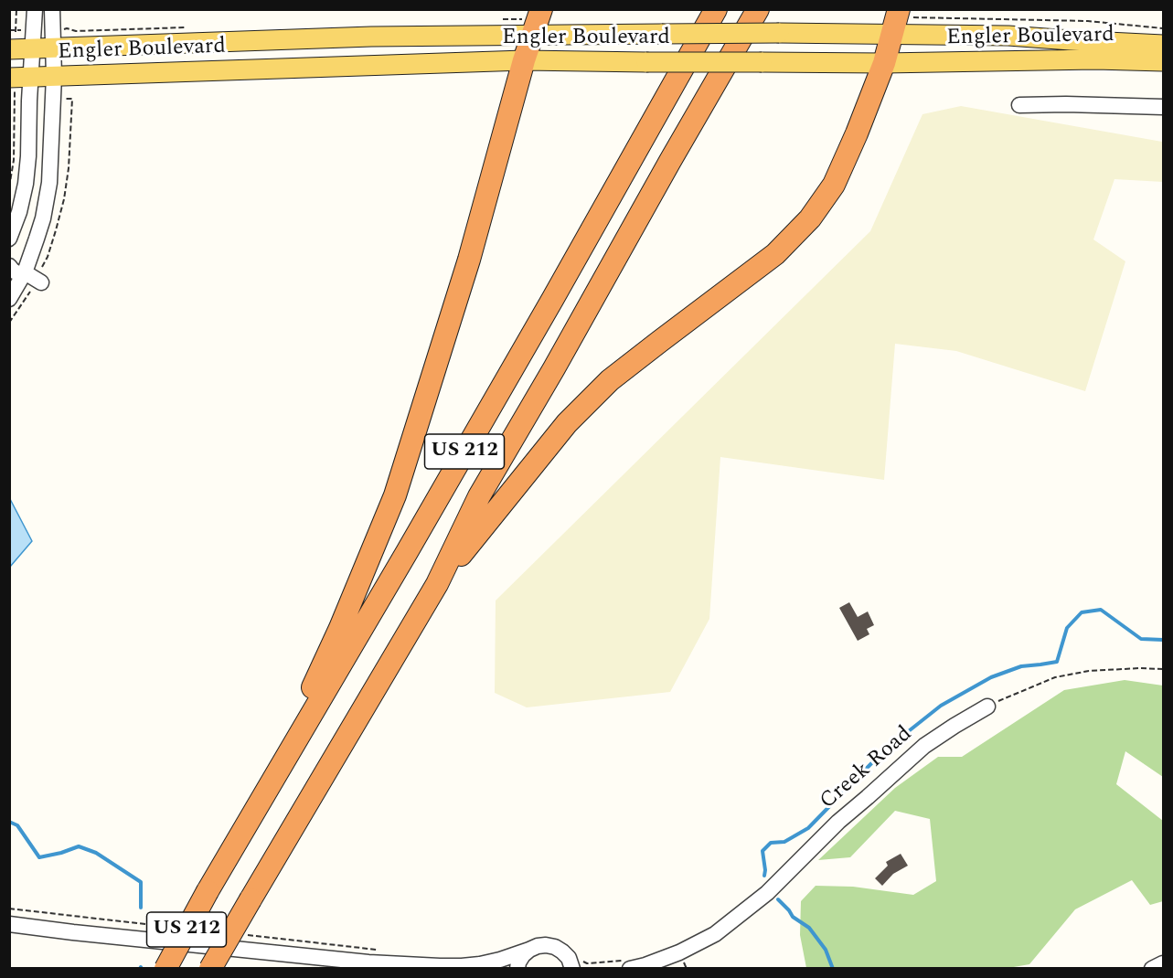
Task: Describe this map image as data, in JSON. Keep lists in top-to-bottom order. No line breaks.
{"streets":{"highway":["US 212"],"main road":["Engler Boulevard"],"street":["Creek Road"]}}
